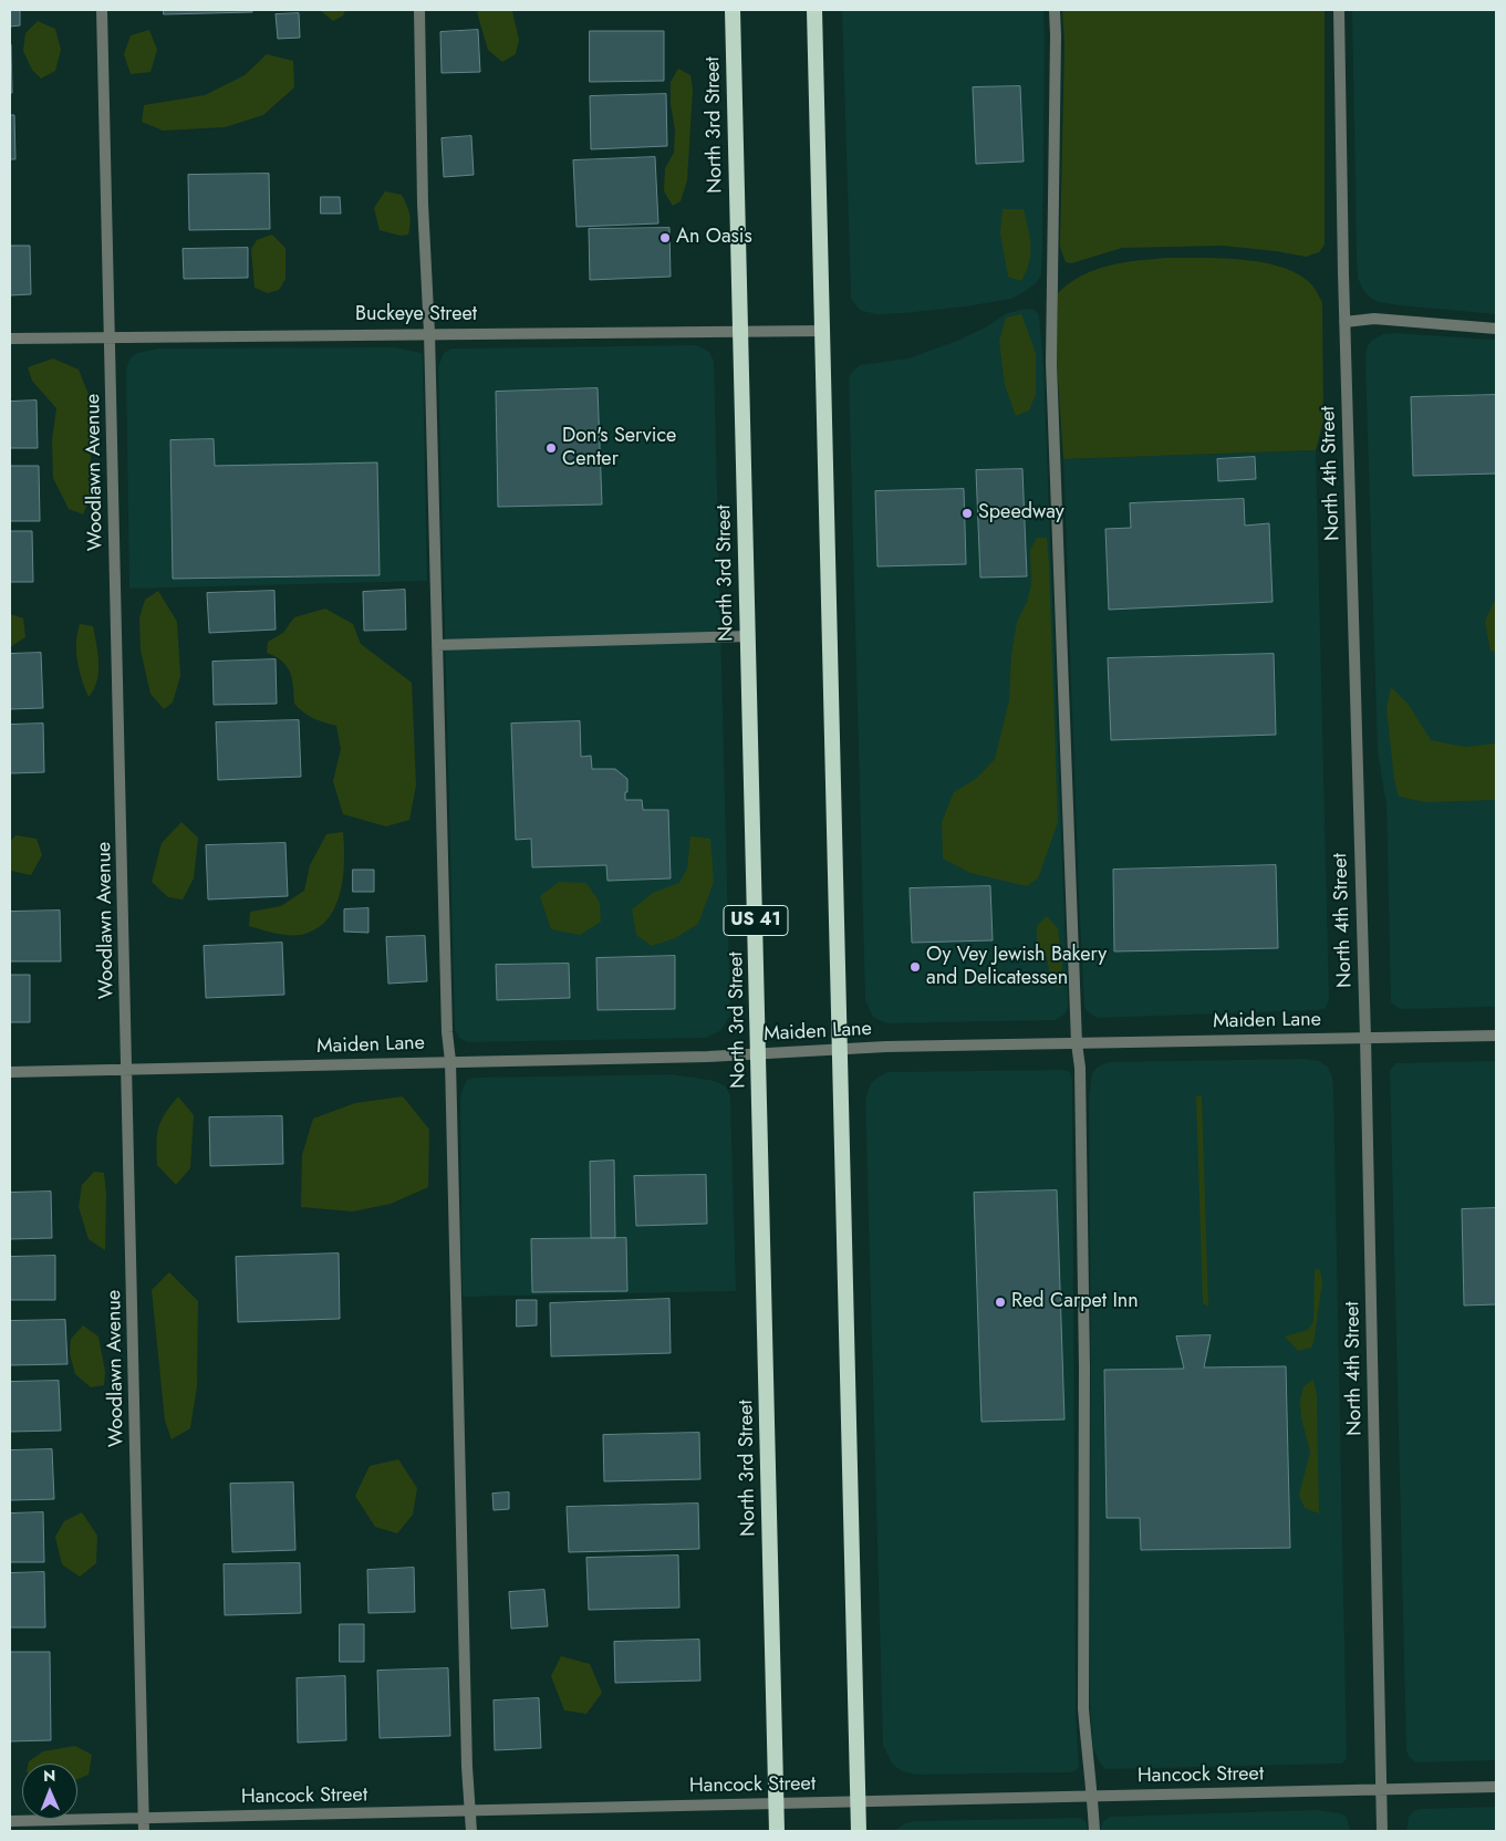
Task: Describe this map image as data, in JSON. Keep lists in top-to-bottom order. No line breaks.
{"streets":{"highway":["North 3rd Street","US 41"],"street":["Buckeye Street","Woodlawn Avenue","North 4th Street","Maiden Lane","Hancock Street"]},"crossings":[["North 3rd Street","Buckeye Street"],["North 3rd Street","Maiden Lane"],["North 3rd Street","Hancock Street"],["Buckeye Street","Woodlawn Avenue"],["Woodlawn Avenue","Maiden Lane"],["Woodlawn Avenue","Hancock Street"],["North 4th Street","Maiden Lane"],["North 4th Street","Hancock Street"]],"places":["An Oasis","Don's Service Center","Speedway","Oy Vey Jewish Bakery and Delicatessen","Red Carpet Inn"],"north":"top"}
